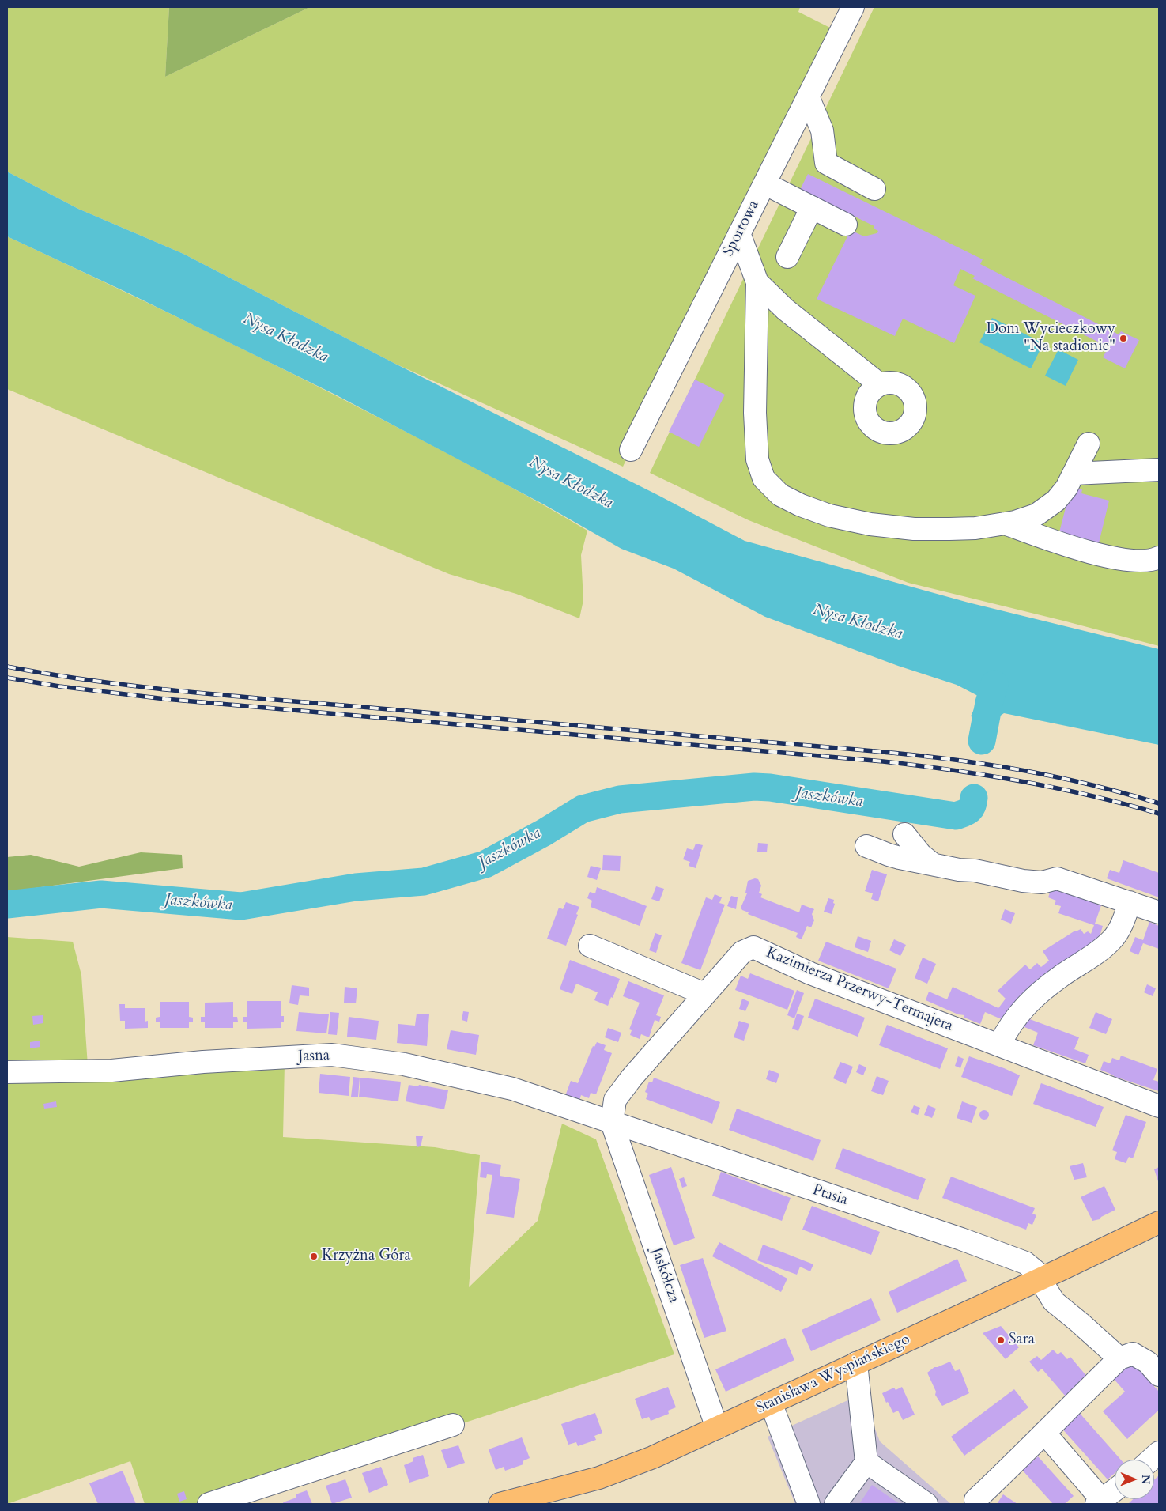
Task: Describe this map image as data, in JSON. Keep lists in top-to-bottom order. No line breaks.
{"streets":{"main road":["Stanisława Wyspiańskiego"],"street":["Sportowa","Kazimierza Przerwy-Tetmajera","Jasna","Ptasia","Jaskółcza"]},"crossings":[["Kazimierza Przerwy-Tetmajera","Jasna"],["Kazimierza Przerwy-Tetmajera","Ptasia"],["Kazimierza Przerwy-Tetmajera","Jaskółcza"],["Jasna","Ptasia"],["Jasna","Jaskółcza"],["Ptasia","Jaskółcza"],["Ptasia","Stanisława Wyspiańskiego"],["Jaskółcza","Stanisława Wyspiańskiego"]],"water":["Nysa Kłodzka","Jaszkówka"],"places":["Dom Wycieczkowy \"Na stadionie\"","Krzyżna Góra","Sara"],"north":"right"}
